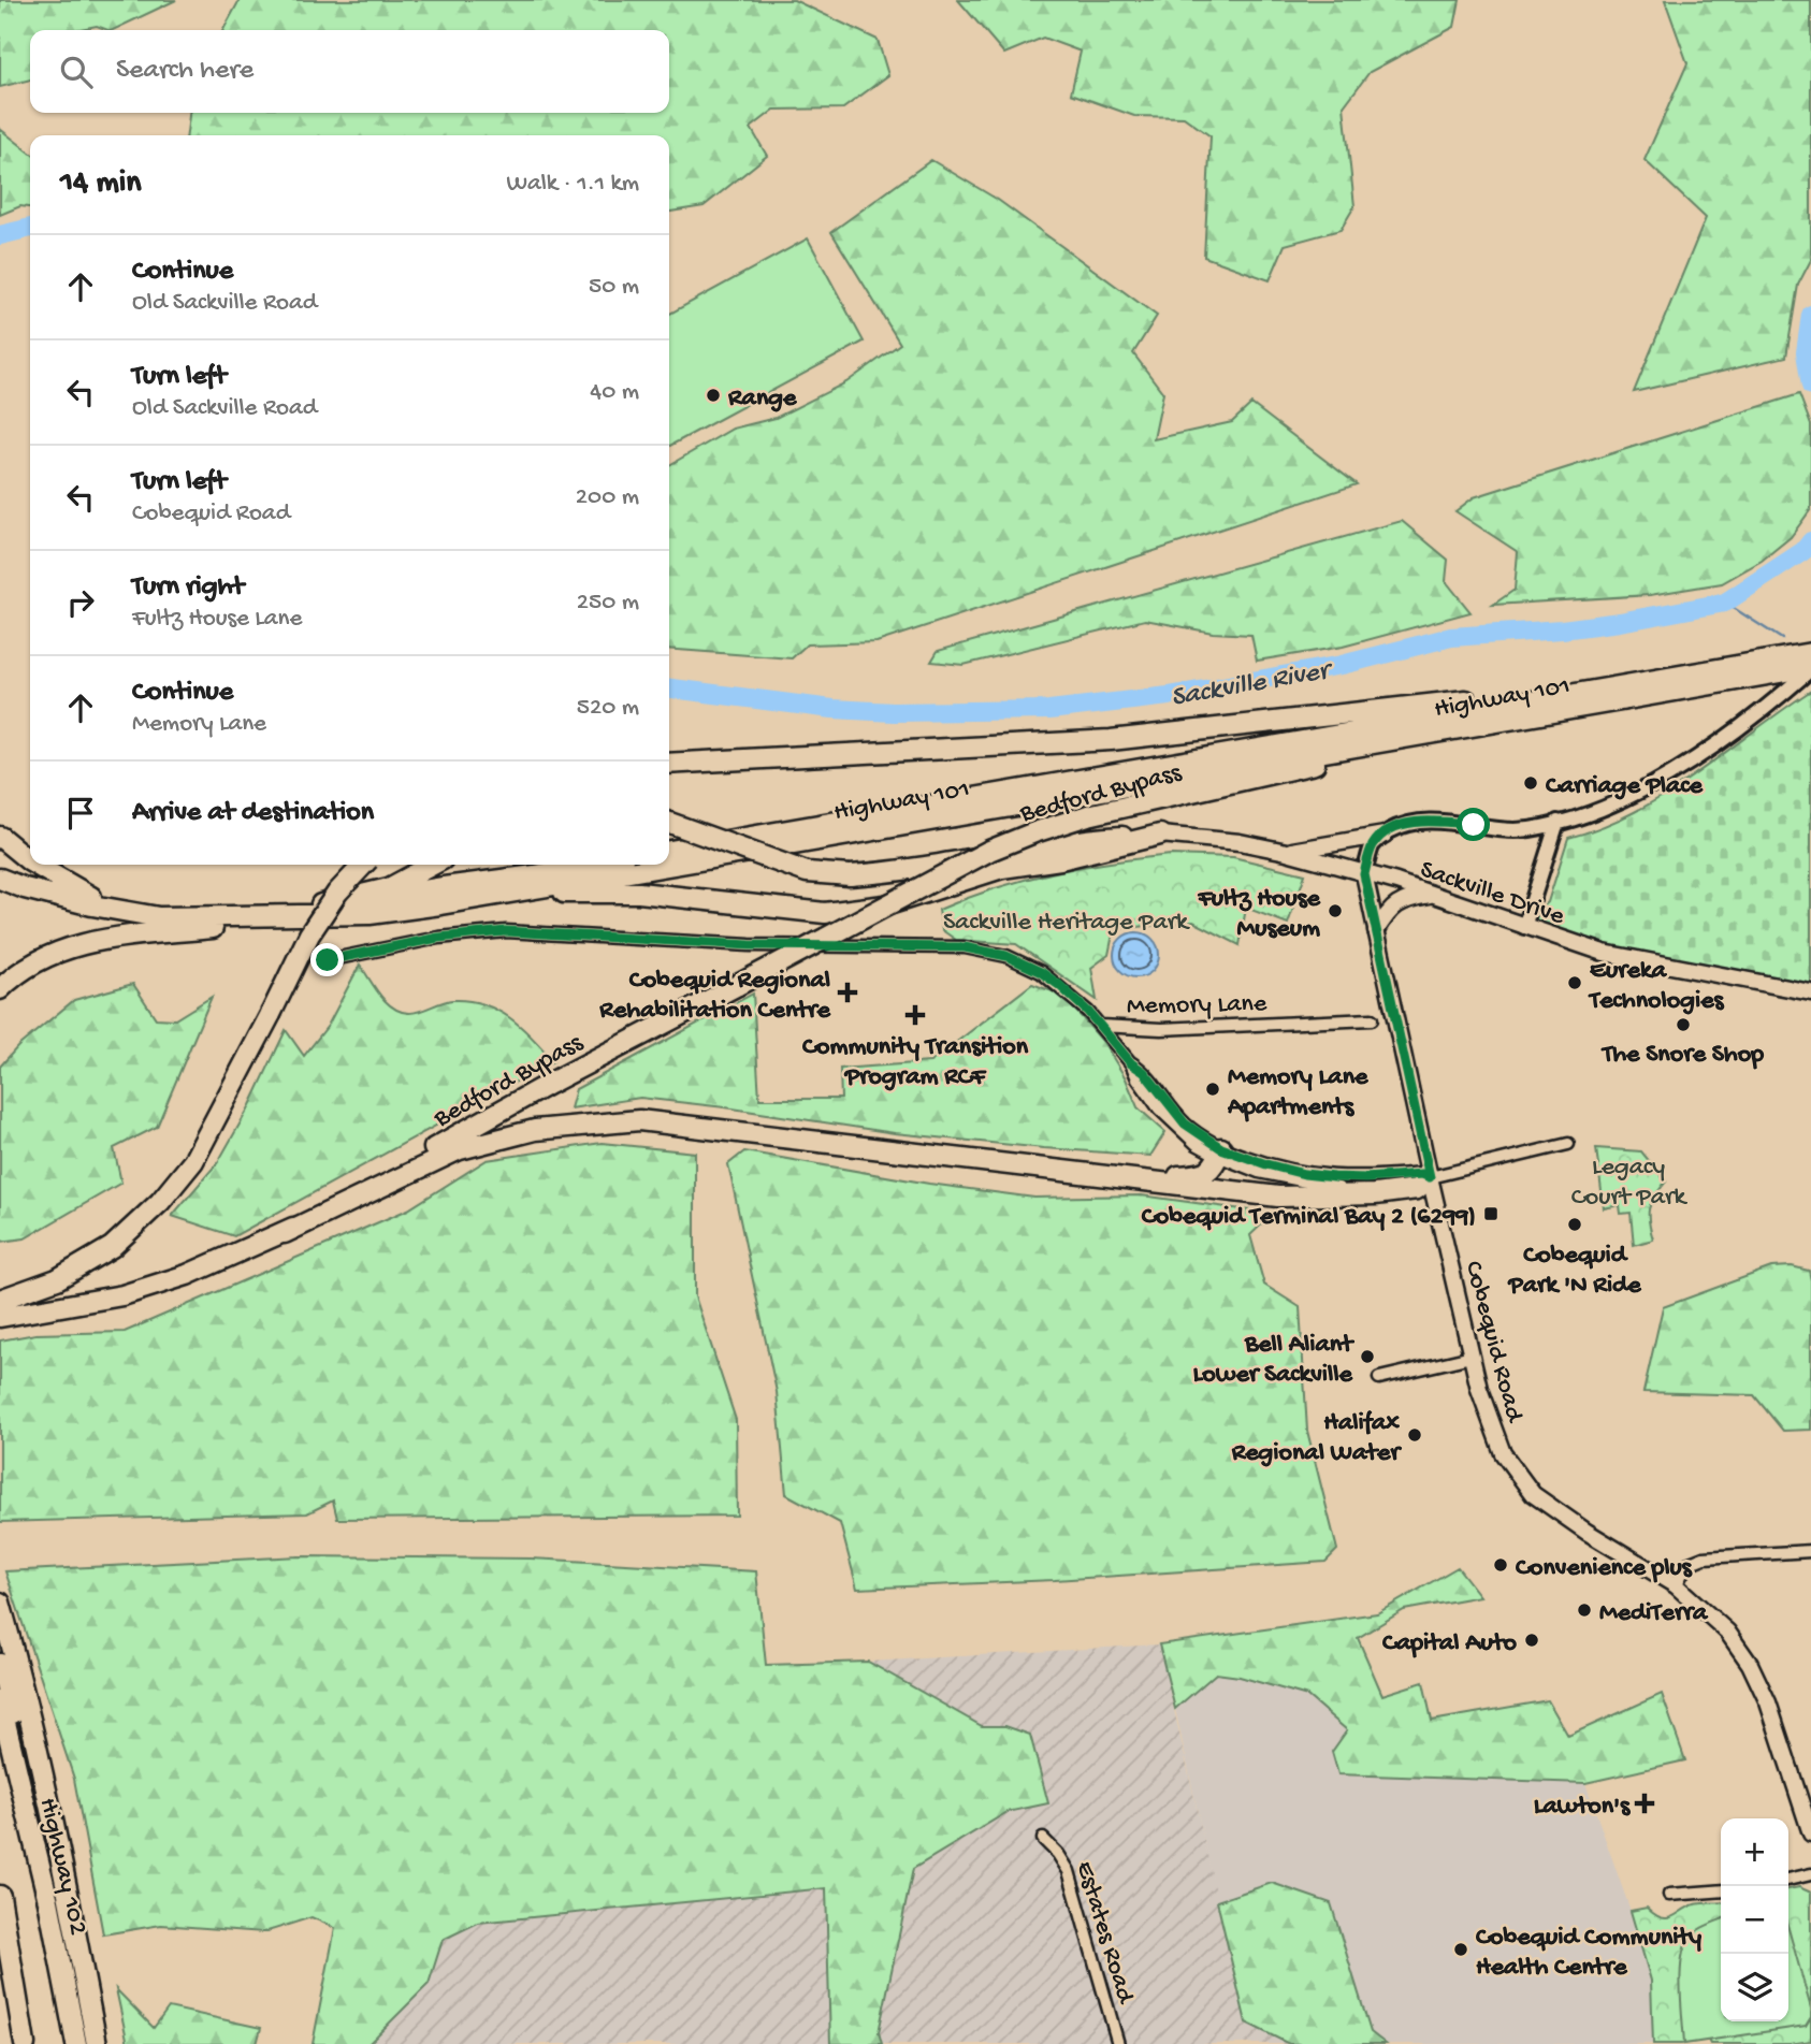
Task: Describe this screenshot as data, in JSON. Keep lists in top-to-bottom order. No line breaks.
{"streets":{"highway":["Highway 101","Bedford Bypass","Highway 102"],"main road":["Sackville Drive","Cobequid Road"],"street":["Memory Lane","Estates Road"]},"crossings":[["Highway 101","Bedford Bypass"],["Sackville Drive","Cobequid Road"]],"water":["Sackville River"],"parks":["Sackville Heritage Park","Legacy Court Park"],"places":{"other":["Range","Carriage Place","Fultz House Museum","Eureka Technologies","The Snore Shop","Memory Lane Apartments","Cobequid Park 'N Ride","Bell Aliant Lower Sackville","Halifax Regional Water","Convenience plus","MediTerra","Capital Auto","Cobequid Community Health Centre"],"health":["Cobequid Regional Rehabilitation Centre","Community Transition Program RCF","Lawton's"],"transit":["Cobequid Terminal Bay 2 (6299)"]},"page":{"search":"Search here","heading":["14 min","Walk · 1.1 km"],"list":[["Continue","Old Sackville Road","50 m"],["Turn left","Old Sackville Road","40 m"],["Turn left","Cobequid Road","200 m"],["Turn right","Fultz House Lane","250 m"],["Continue","Memory Lane","520 m"],"Arrive at destination"],"map_buttons":["+","−"]}}
